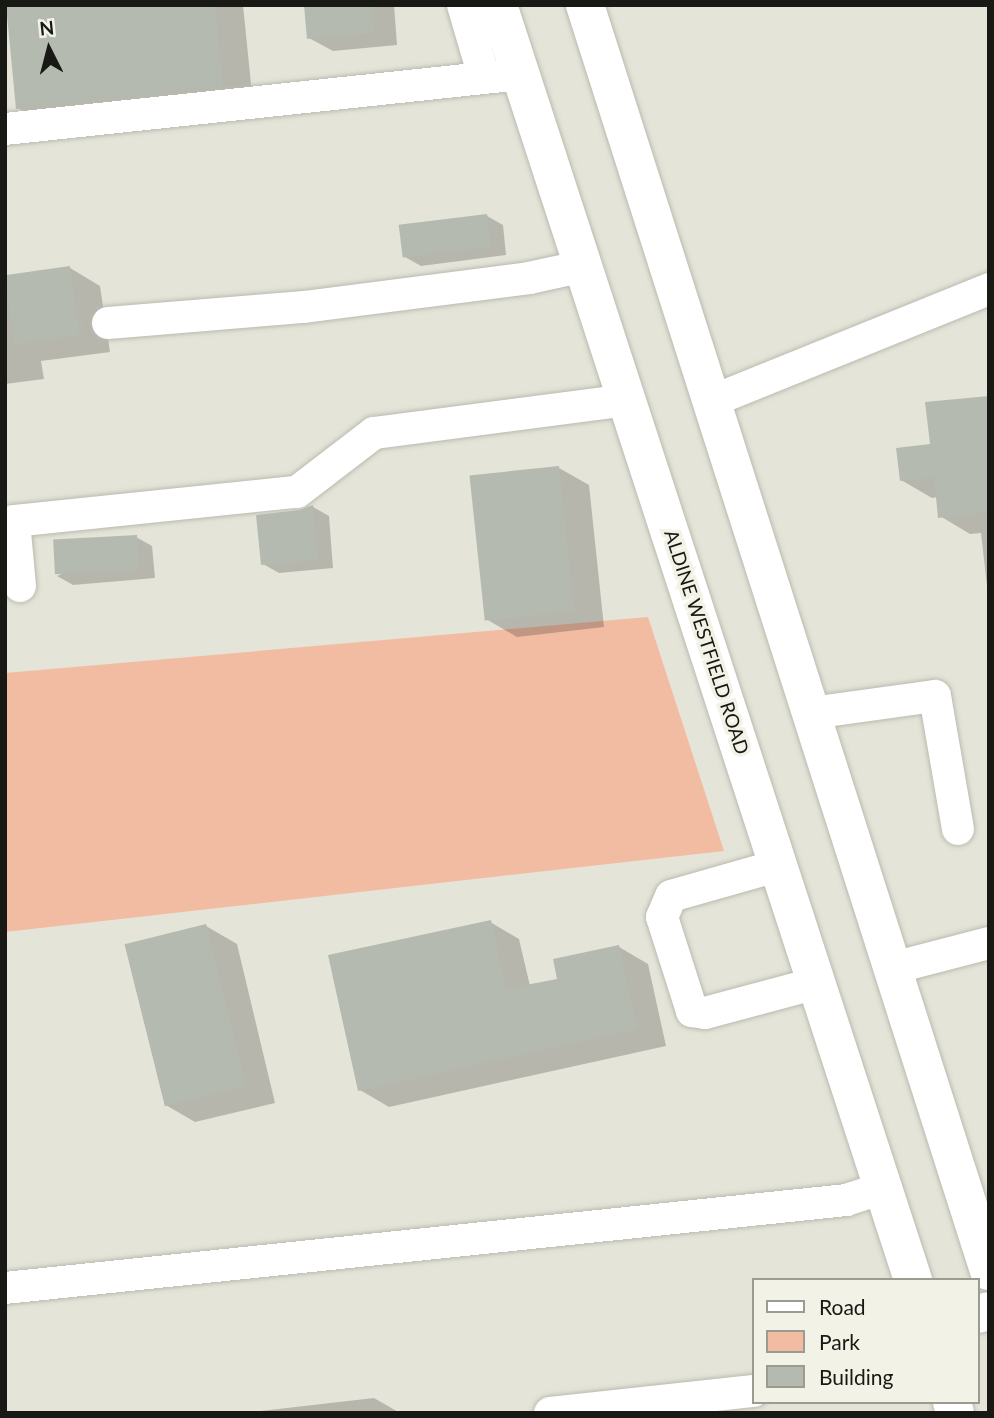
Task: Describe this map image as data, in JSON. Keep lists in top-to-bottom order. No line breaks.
{"streets":{"main road":["ALDINE WESTFIELD ROAD"]},"legend":["Road","Park","Building"],"north":"top"}
